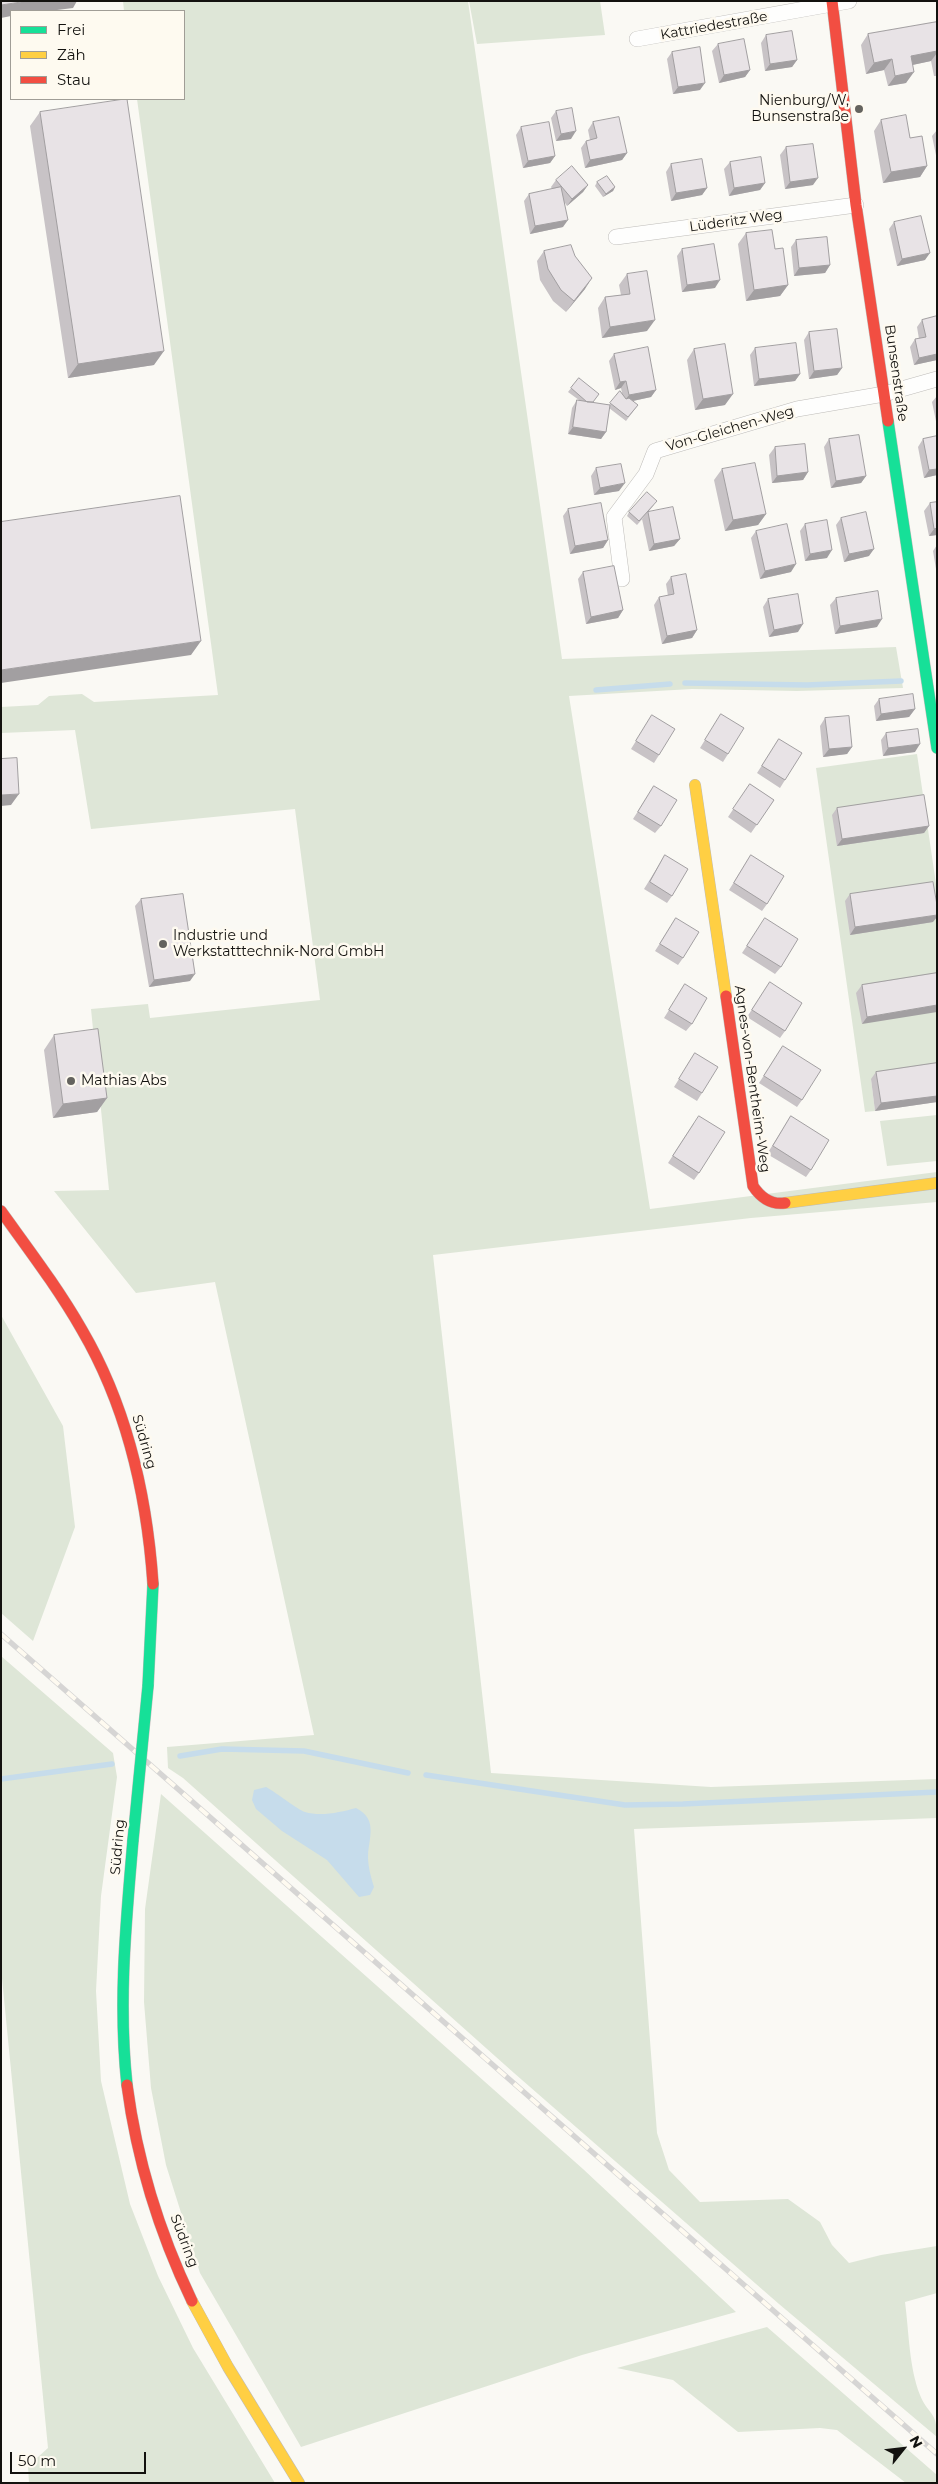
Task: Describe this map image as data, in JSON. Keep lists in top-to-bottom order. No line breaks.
{"streets":{"street":["Kattriedestraße","Lüderitz Weg","Bunsenstraße","Von-Gleichen-Weg","Agnes-von-Bentheim-Weg","Südring"]},"crossings":[["Kattriedestraße","Bunsenstraße"],["Lüderitz Weg","Bunsenstraße"],["Bunsenstraße","Von-Gleichen-Weg"]],"places":["Nienburg/W, Bunsenstraße","Industrie und Werkstatttechnik-Nord GmbH","Mathias Abs"],"legend":["Frei","Zäh","Stau"],"scale_bar":"50 m","north":"top right"}
